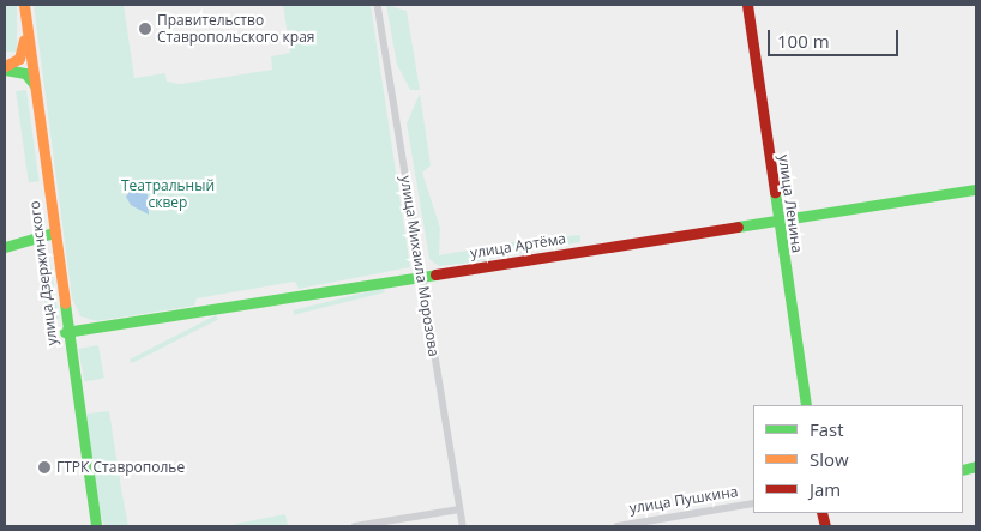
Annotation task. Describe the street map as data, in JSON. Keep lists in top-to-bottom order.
{
  "streets": {
    "main road": ["улица Ленина", "улица Артёма", "улица Дзержинского"],
    "street": ["улица Михаила Морозова", "улица Пушкина"]
  },
  "crossings": [
    ["улица Ленина", "улица Артёма"],
    ["улица Артёма", "улица Михаила Морозова"],
    ["улица Артёма", "улица Дзержинского"]
  ],
  "parks": ["Театральный сквер"],
  "places": ["Правительство Ставропольского края", "ГТРК Ставрополье"],
  "legend": ["Fast", "Slow", "Jam"],
  "scale_bar": "100 m"
}
